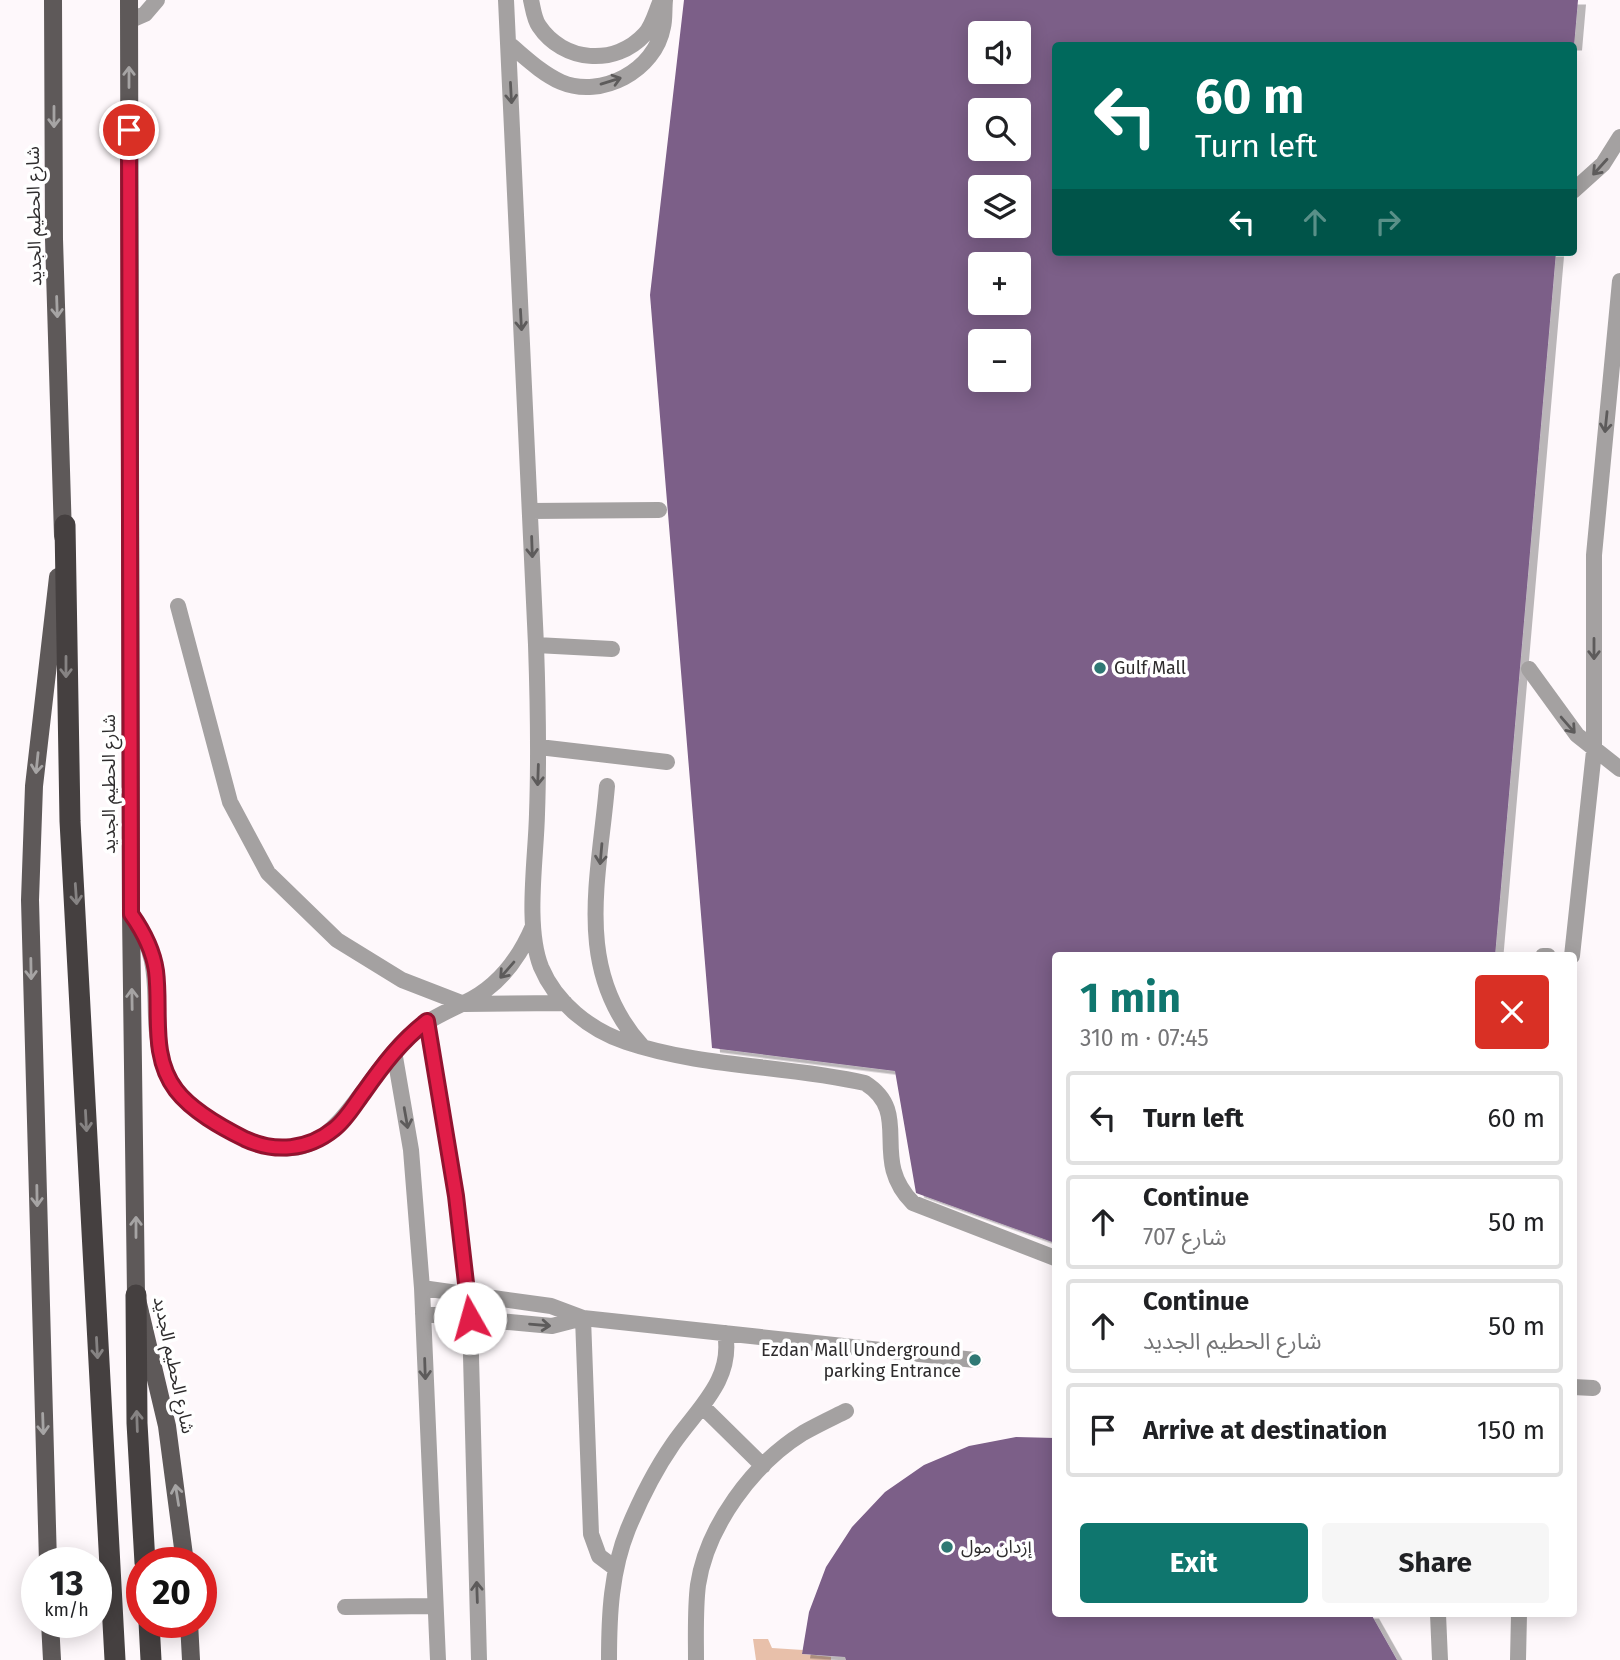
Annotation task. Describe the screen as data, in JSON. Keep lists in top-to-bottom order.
{
  "streets": {
    "main road": ["شارع الحطيم الجديد"]
  },
  "places": ["Gulf Mall", "Ezdan Mall Underground parking Entrance", "إزدان مول"],
  "page": {
    "map_buttons": ["+", "−"],
    "turn": ["60 m", "Turn left"],
    "heading": ["1 min", "310 m · 07:45"],
    "list": [
      {
        "name": "Turn left",
        "value": "60 m"
      },
      {
        "name": "Continue",
        "note": "شارع 707",
        "value": "50 m"
      },
      {
        "name": "Continue",
        "note": "شارع الحطيم الجديد",
        "value": "50 m"
      },
      {
        "name": "Arrive at destination",
        "value": "150 m"
      }
    ],
    "buttons": ["Exit", "Share"],
    "speed": "13 km/h",
    "limit": "20"
  }
}
